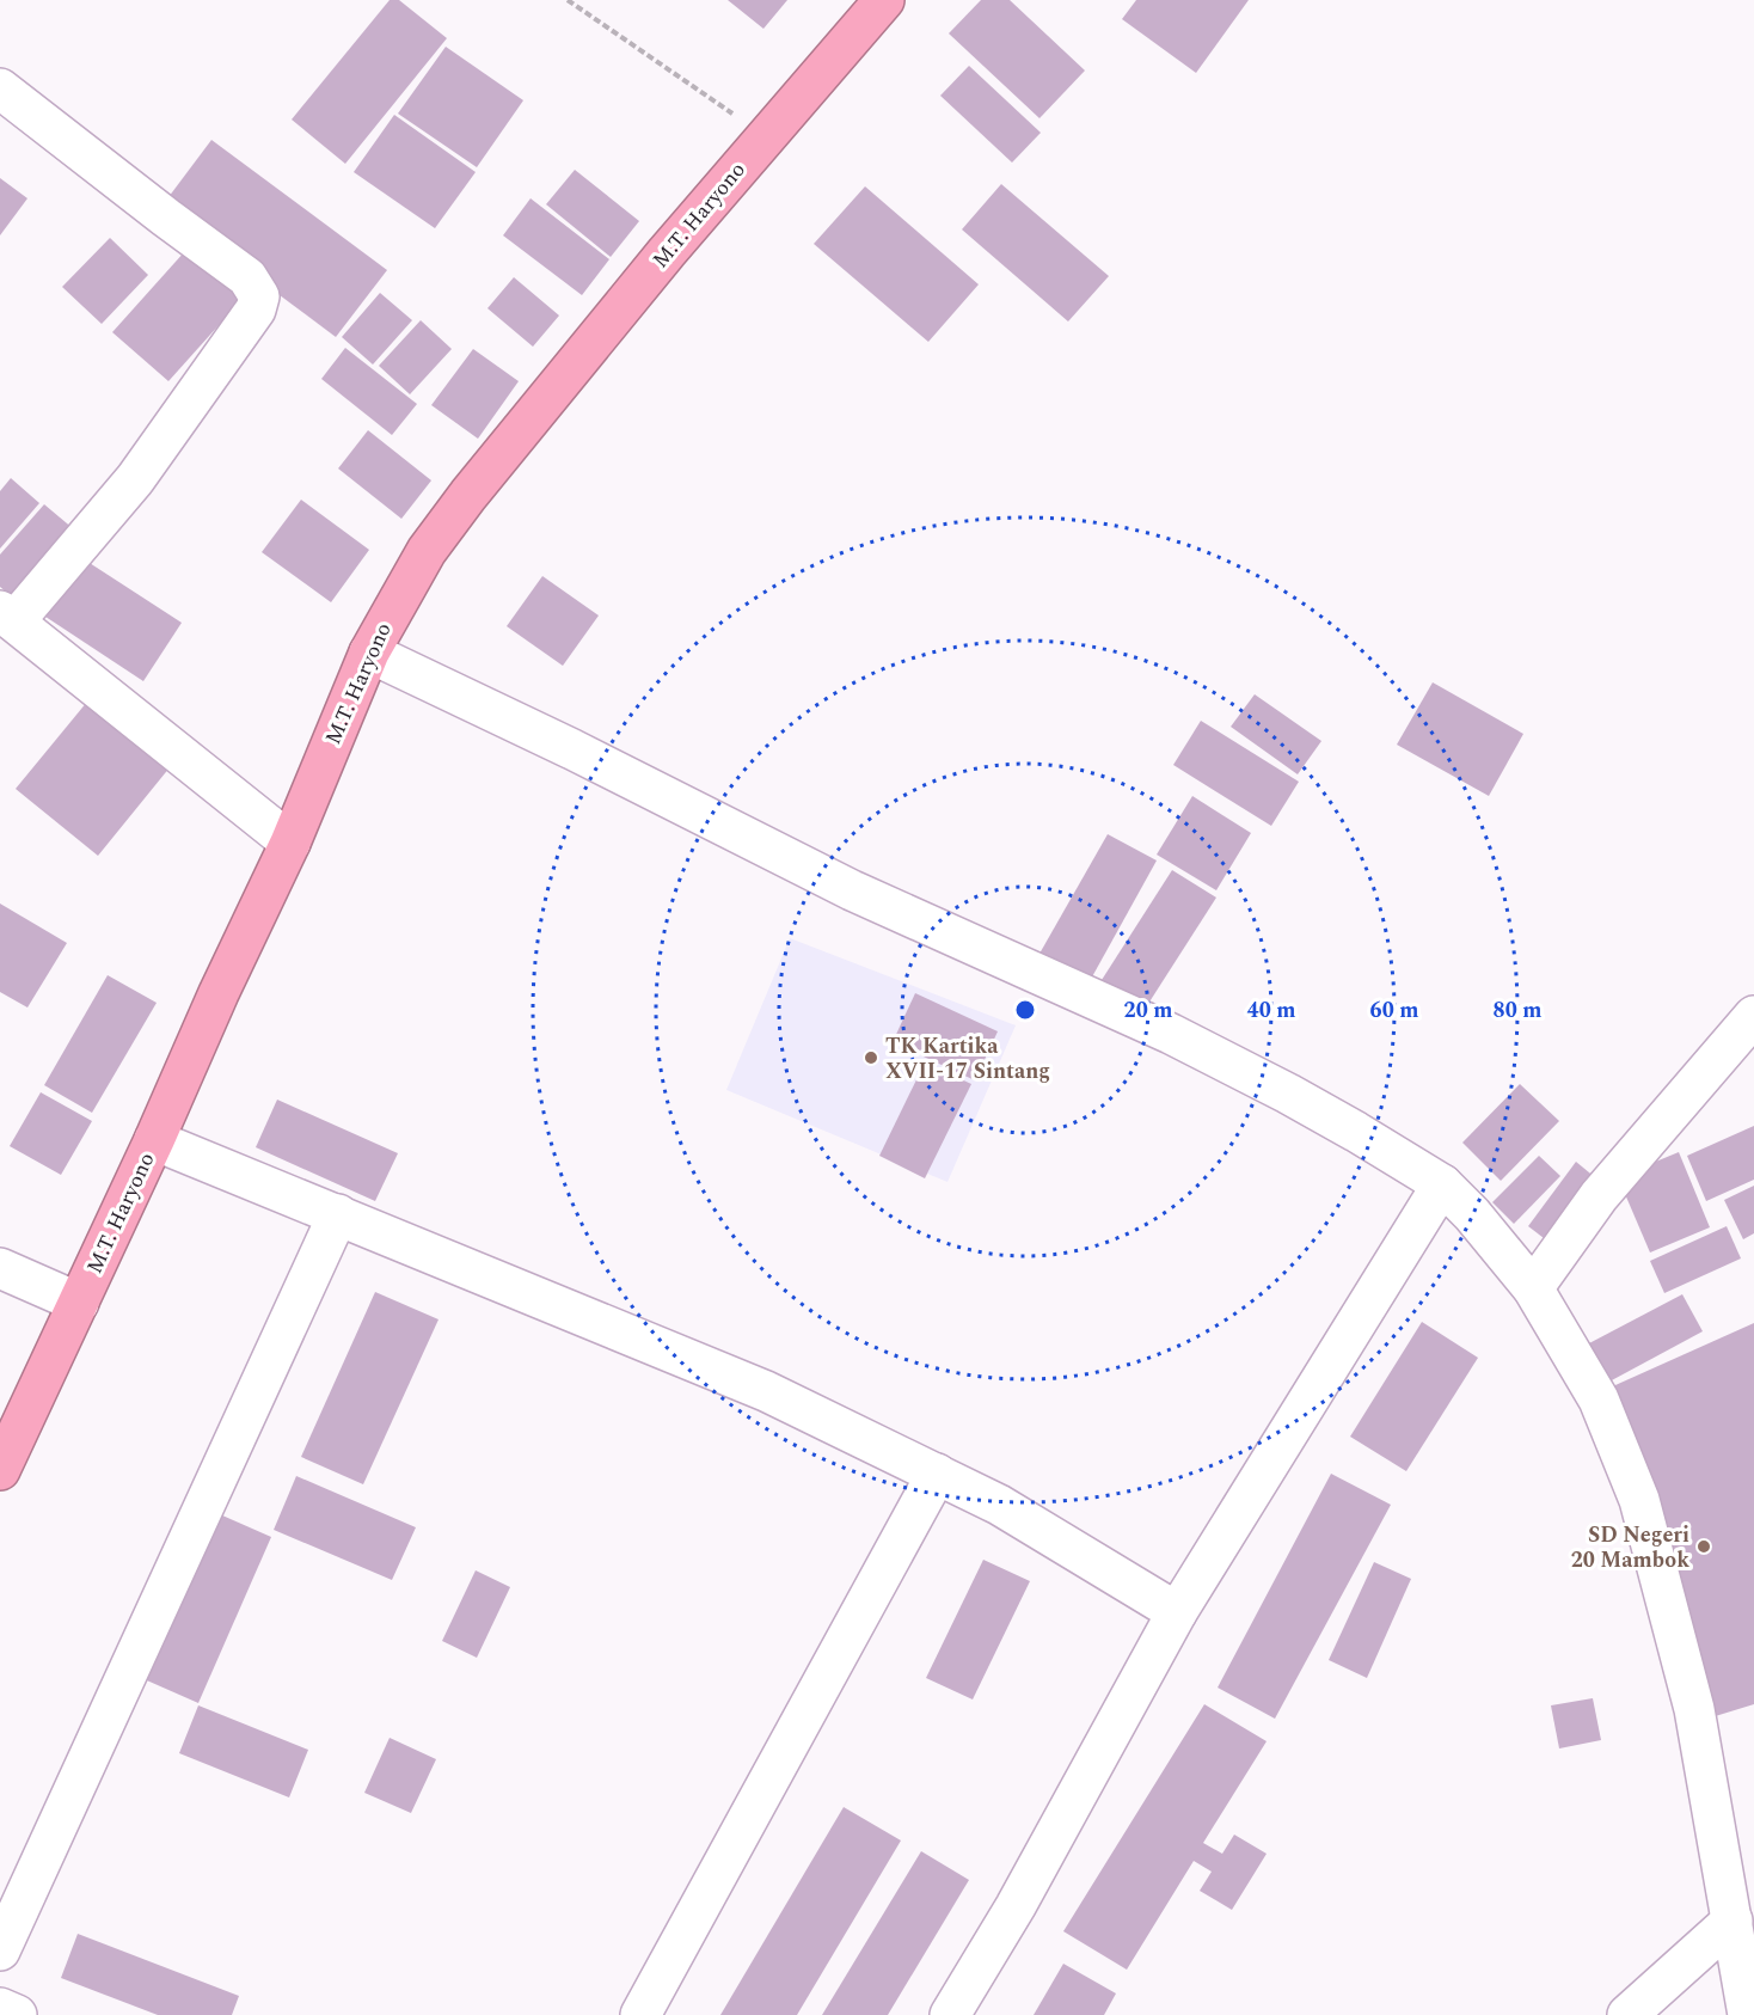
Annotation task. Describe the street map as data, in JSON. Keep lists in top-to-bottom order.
{
  "streets": {
    "highway": ["M.T. Haryono"]
  },
  "places": ["TK Kartika XVII-17 Sintang", "SD Negeri 20 Mambok"],
  "rings": [
    "20 m",
    "40 m",
    "60 m",
    "80 m"
  ]
}
